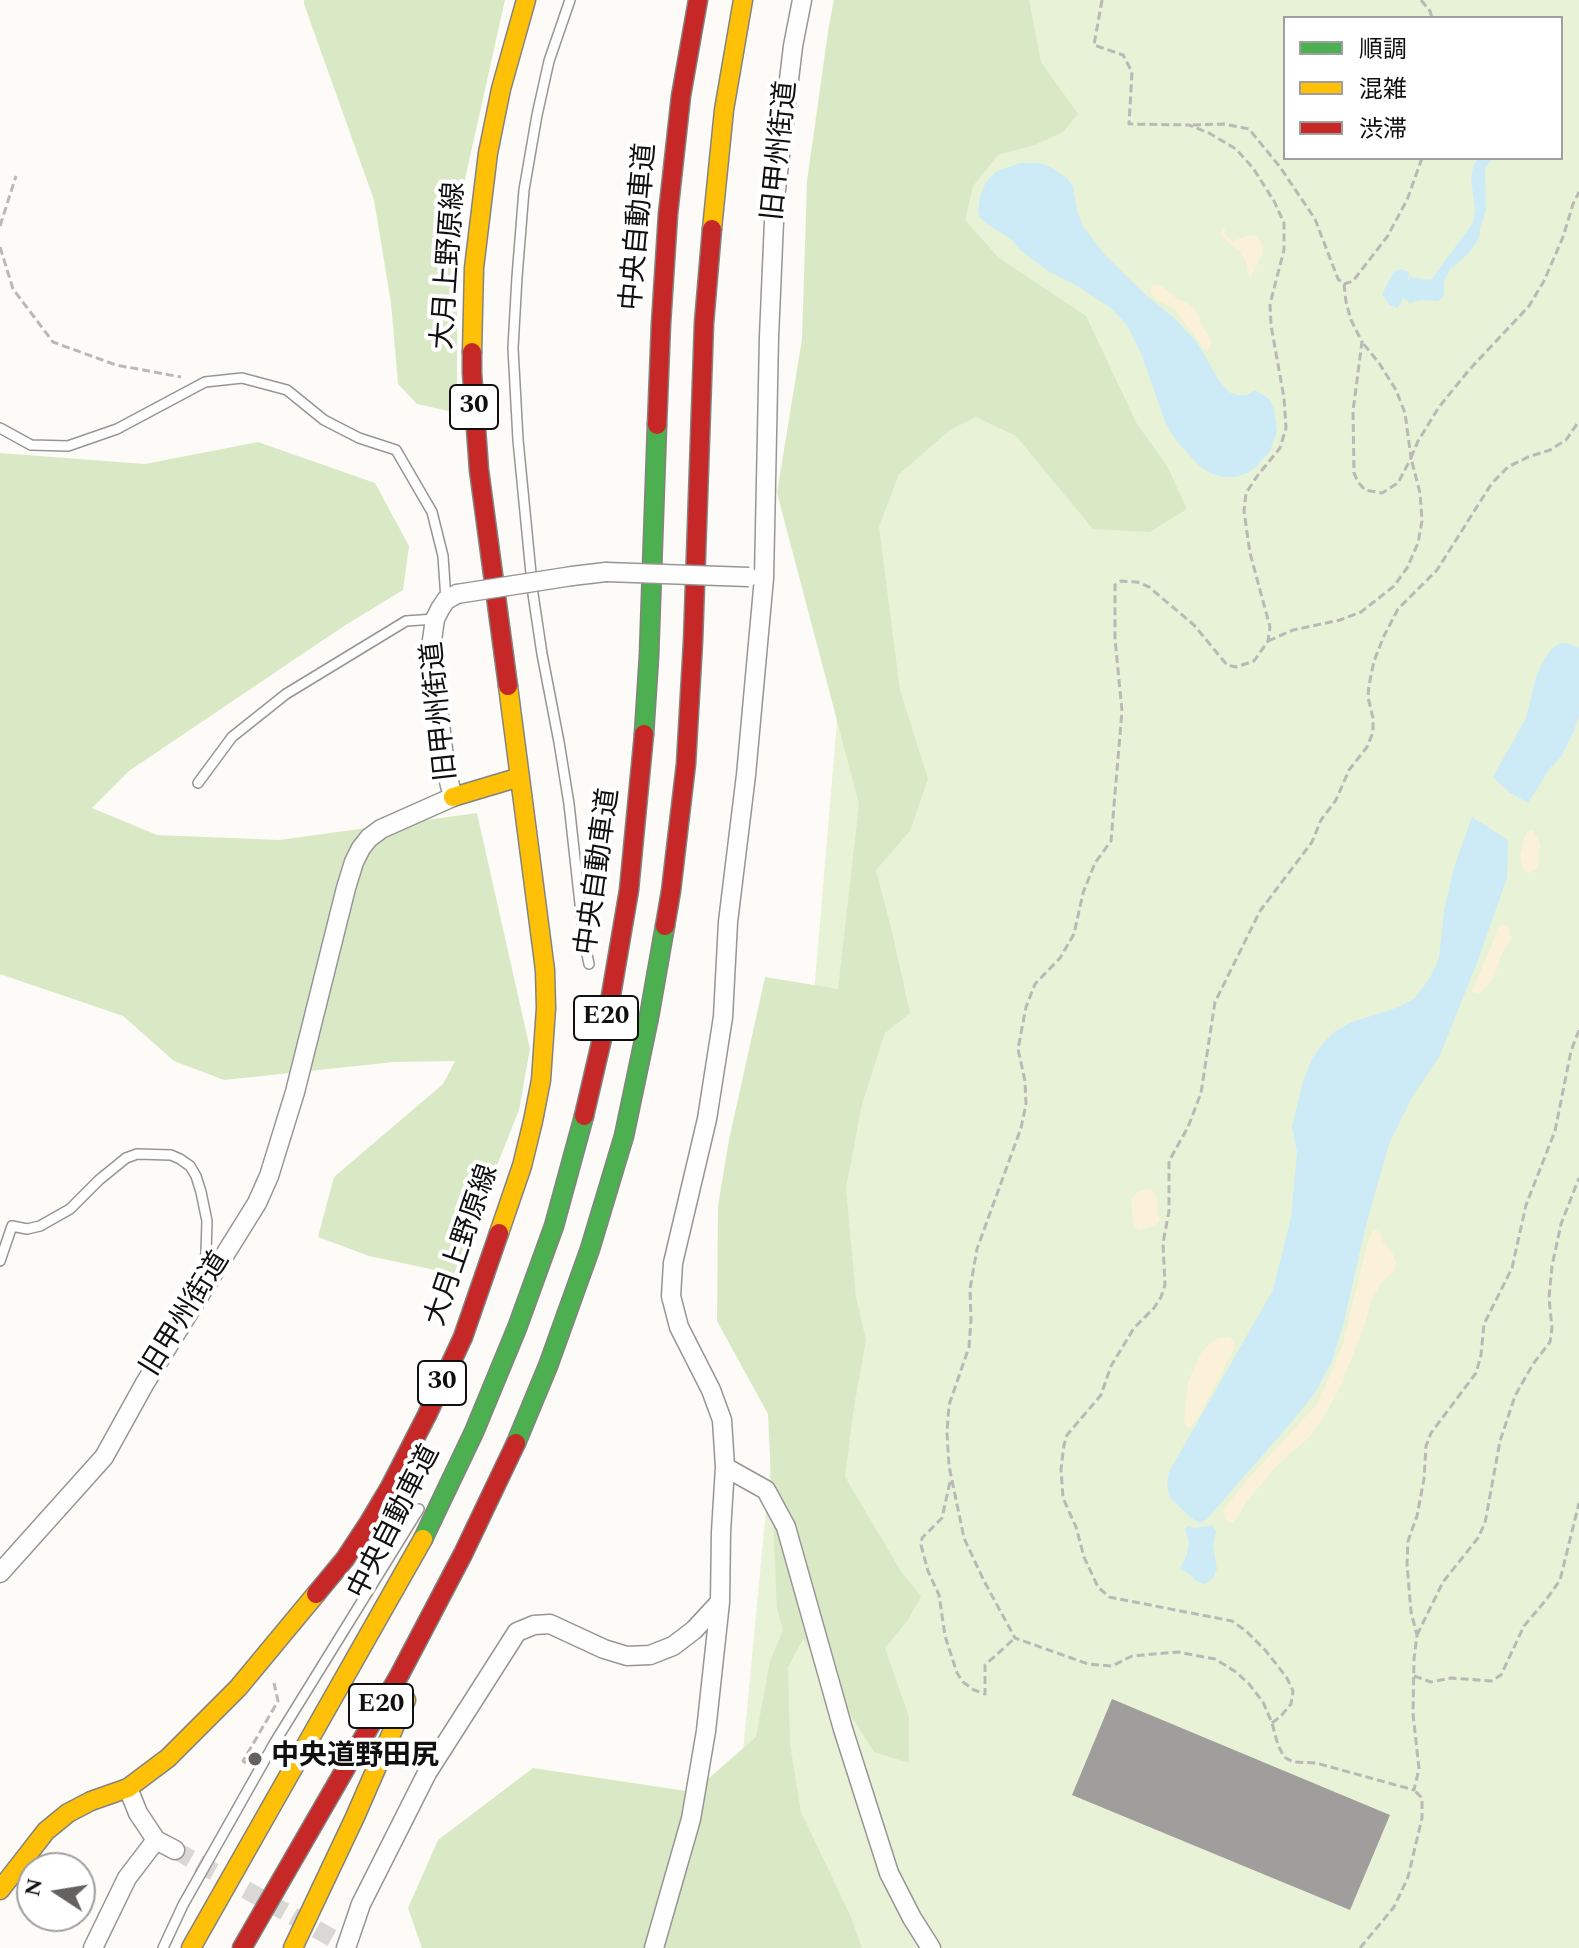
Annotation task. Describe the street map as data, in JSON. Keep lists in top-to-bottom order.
{
  "streets": {
    "main road": [
      "中央自動車道",
      "大月上野原線",
      "30",
      "E20"
    ],
    "street": ["旧甲州街道"]
  },
  "places": ["中央道野田尻"],
  "legend": ["順調", "混雑", "渋滞"],
  "north": "left"
}
